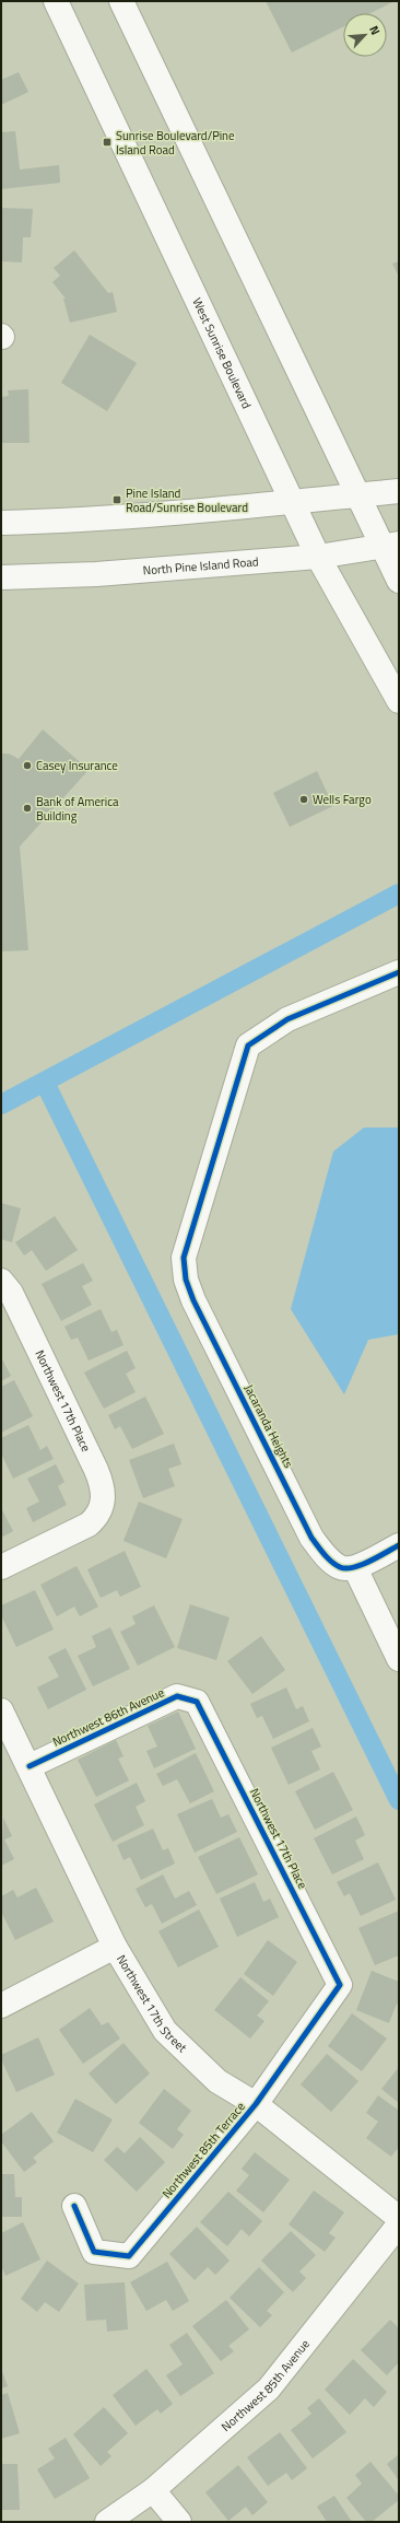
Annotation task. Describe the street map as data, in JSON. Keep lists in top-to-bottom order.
{
  "streets": {
    "main road": [
      "West Sunrise Boulevard",
      "North Pine Island Road",
      "Northwest 17th Place",
      "Jacaranda Heights",
      "Northwest 86th Avenue",
      "Northwest 17th Street",
      "Northwest 85th Terrace",
      "Northwest 85th Avenue"
    ]
  },
  "crossings": [
    ["West Sunrise Boulevard", "North Pine Island Road"],
    ["Northwest 17th Place", "Northwest 86th Avenue"],
    ["Northwest 17th Place", "Northwest 85th Terrace"],
    ["Northwest 86th Avenue", "Northwest 17th Street"],
    ["Northwest 17th Street", "Northwest 85th Terrace"]
  ],
  "places": {
    "transit": ["Sunrise Boulevard/Pine Island Road", "Pine Island Road/Sunrise Boulevard"],
    "other": ["Casey Insurance", "Wells Fargo", "Bank of America Building"]
  },
  "north": "top right"
}
